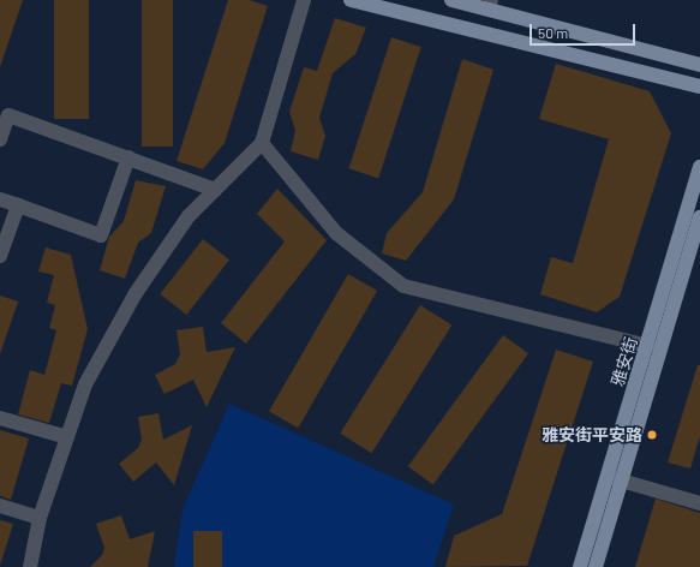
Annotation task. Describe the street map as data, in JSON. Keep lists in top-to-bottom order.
{
  "streets": {
    "main road": ["雅安街"]
  },
  "places": ["雅安街平安路"],
  "scale_bar": "50 m"
}
